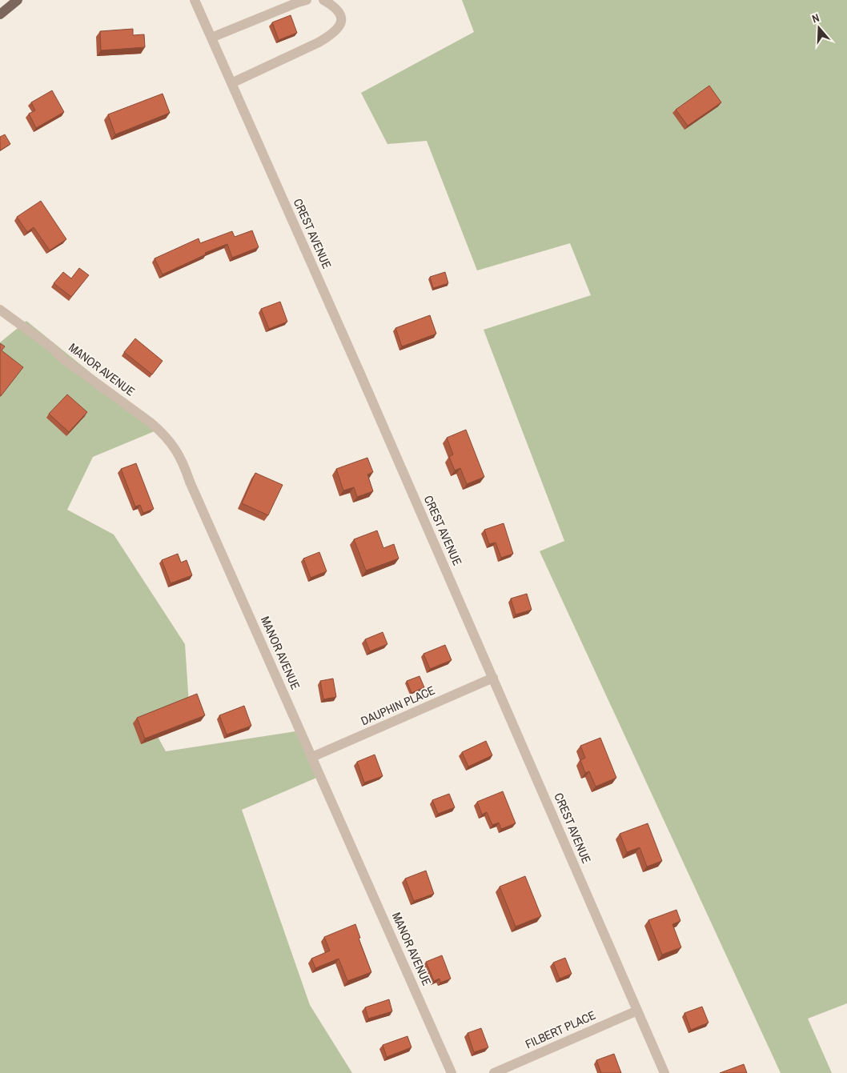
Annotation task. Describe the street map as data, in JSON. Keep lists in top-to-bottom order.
{
  "streets": {
    "street": [
      "CREST AVENUE",
      "MANOR AVENUE",
      "DAUPHIN PLACE",
      "FILBERT PLACE"
    ]
  },
  "crossings": [
    ["CREST AVENUE", "DAUPHIN PLACE"],
    ["CREST AVENUE", "FILBERT PLACE"],
    ["MANOR AVENUE", "DAUPHIN PLACE"]
  ],
  "north": "top"
}
